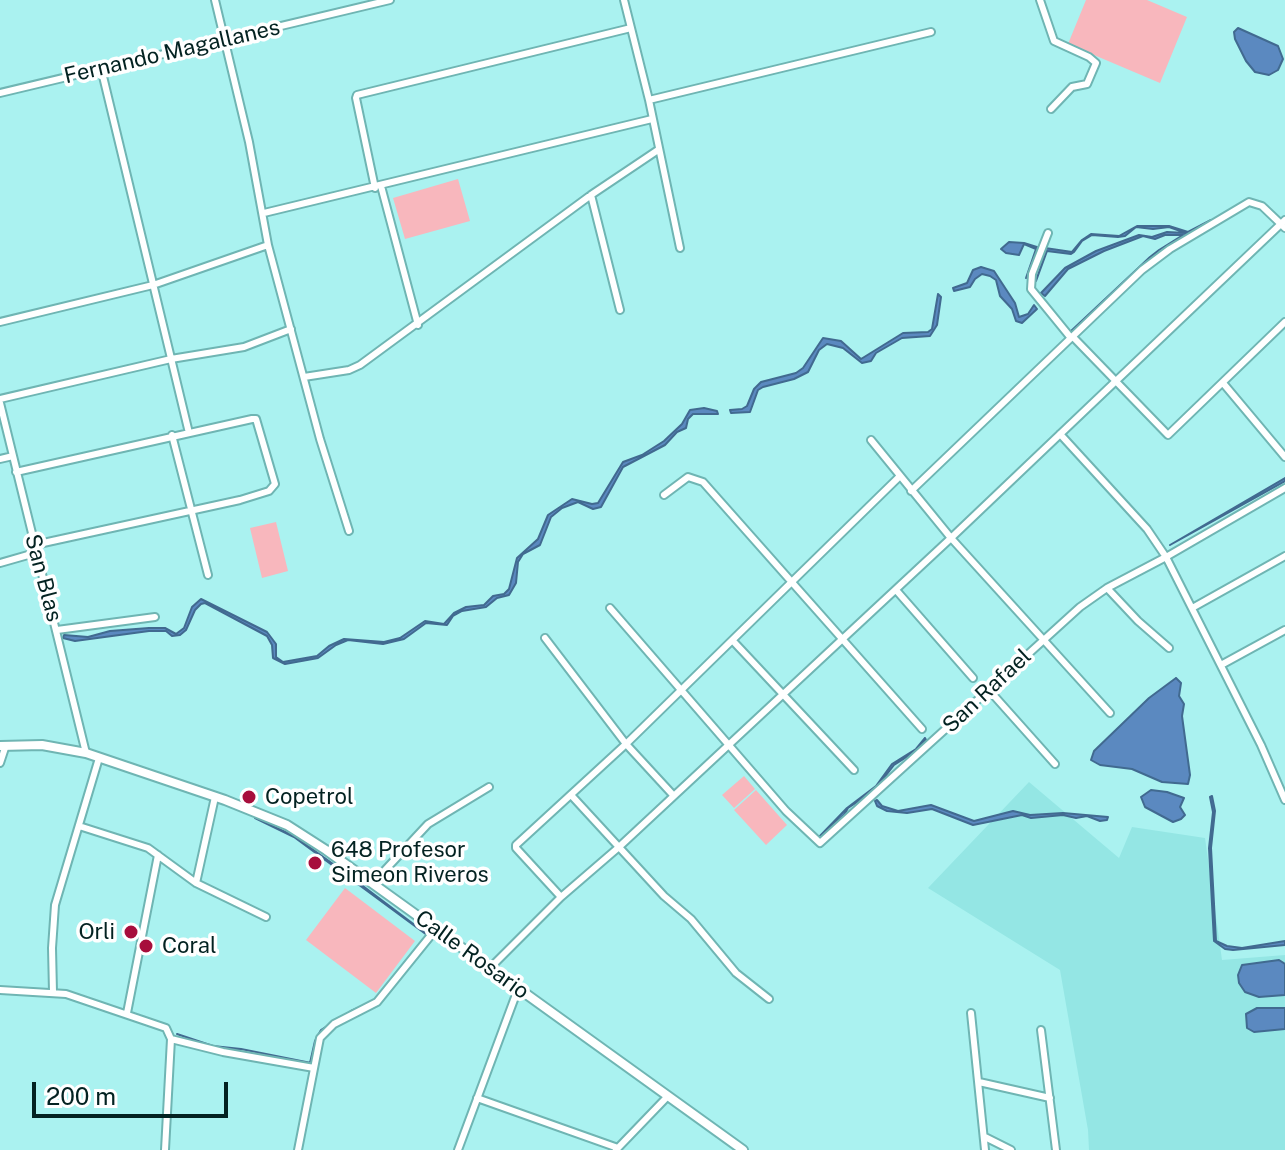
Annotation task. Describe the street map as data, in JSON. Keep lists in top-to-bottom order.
{
  "streets": {
    "main road": ["Calle Rosario"],
    "street": ["Fernando Magallanes", "San Blas", "San Rafael"]
  },
  "crossings": [
    ["San Blas", "Calle Rosario"]
  ],
  "places": [
    "Copetrol",
    "648 Profesor Simeon Riveros",
    "Orli",
    "Coral"
  ],
  "scale_bar": "200 m"
}
